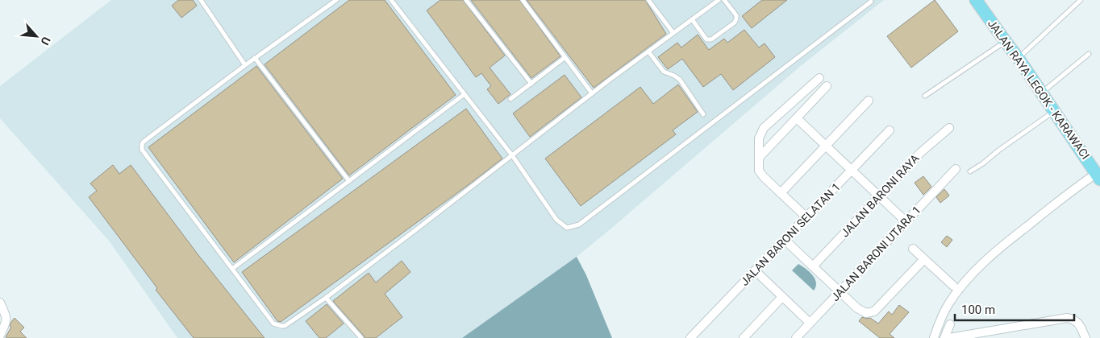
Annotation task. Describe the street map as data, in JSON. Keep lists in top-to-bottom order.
{
  "streets": {
    "main road": ["JALAN RAYA LEGOK - KARAWACI"],
    "street": ["JALAN BARONI RAYA", "JALAN BARONI SELATAN 1", "JALAN BARONI UTARA 1"]
  },
  "scale_bar": "100 m",
  "north": "bottom right"
}
